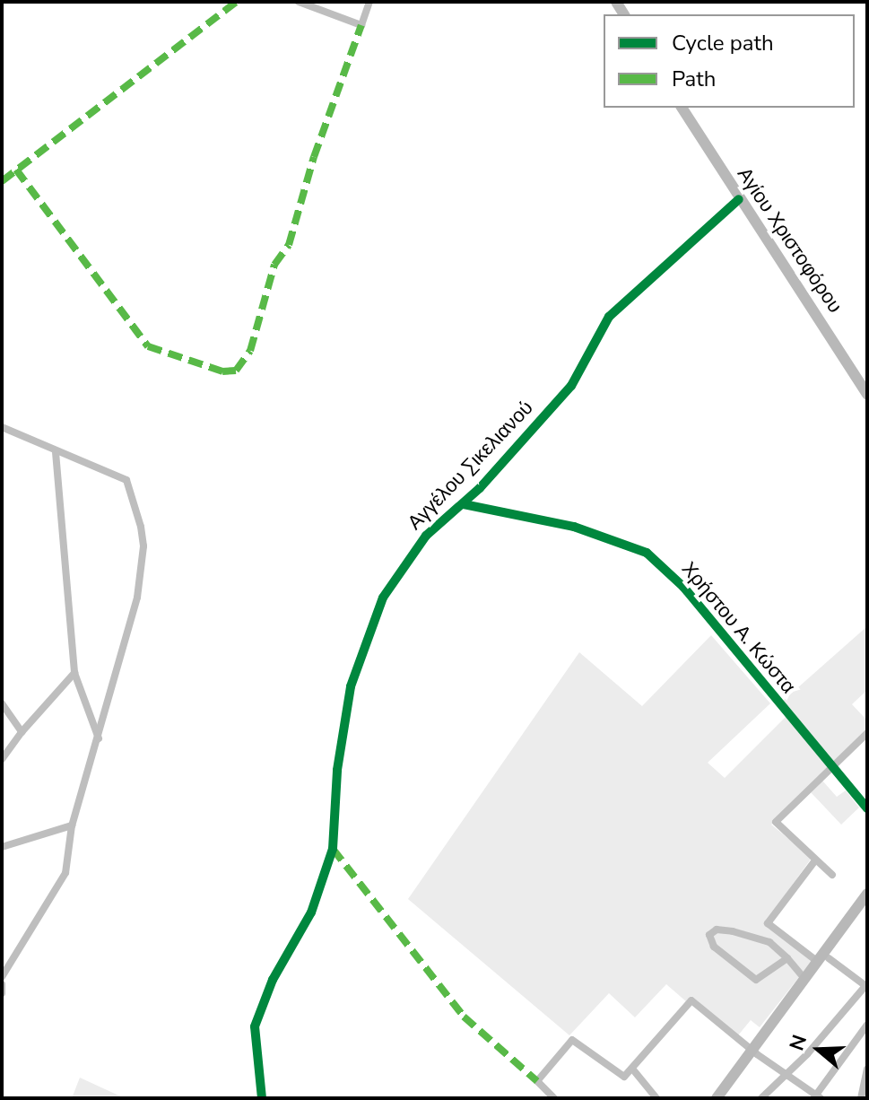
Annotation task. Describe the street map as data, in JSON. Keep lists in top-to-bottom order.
{
  "streets": {
    "main road": ["Αγίου Χριστοφόρου"],
    "street": ["Αγγέλου Σικελιανού", "Χρήστου Α. Κώστα"]
  },
  "crossings": [
    ["Αγίου Χριστοφόρου", "Αγγέλου Σικελιανού"],
    ["Αγγέλου Σικελιανού", "Χρήστου Α. Κώστα"]
  ],
  "legend": ["Cycle path", "Path"],
  "north": "left"
}
